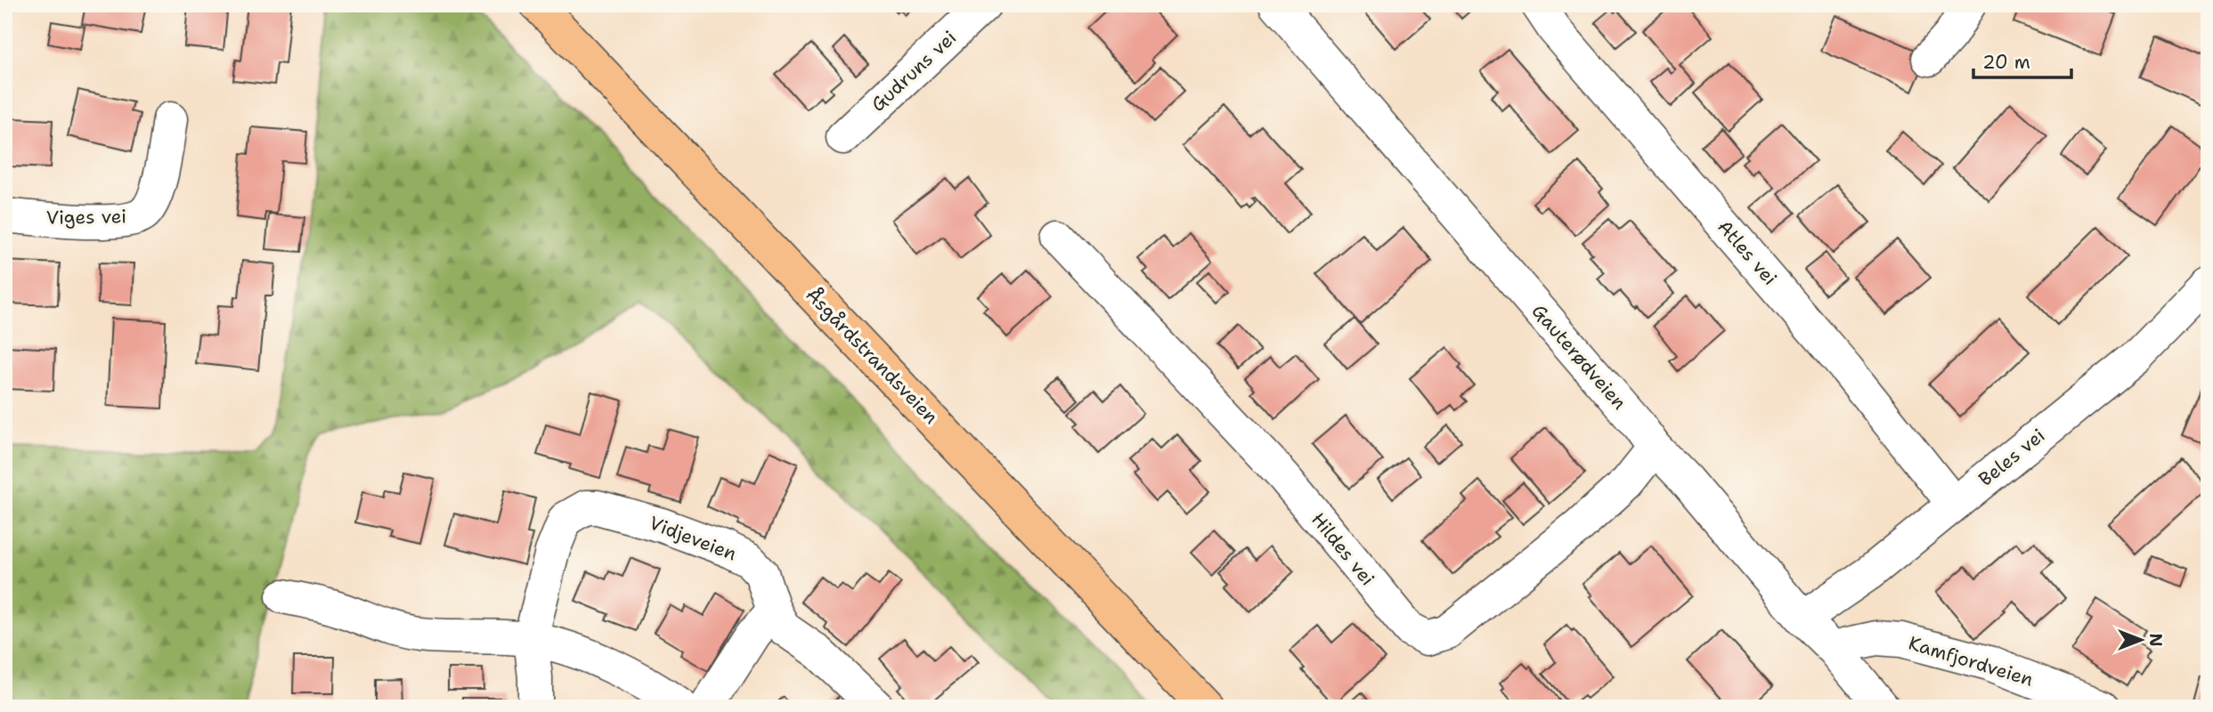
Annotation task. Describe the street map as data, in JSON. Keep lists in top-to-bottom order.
{
  "streets": {
    "main road": ["Åsgårdstrandsveien"],
    "street": [
      "Gudruns vei",
      "Viges vei",
      "Atles vei",
      "Gauterødveien",
      "Beles vei",
      "Vidjeveien",
      "Hildes vei",
      "Kamfjordveien"
    ]
  },
  "crossings": [
    ["Atles vei", "Beles vei"],
    ["Gauterødveien", "Beles vei"],
    ["Gauterødveien", "Hildes vei"],
    ["Gauterødveien", "Kamfjordveien"]
  ],
  "scale_bar": "20 m",
  "north": "right"
}
